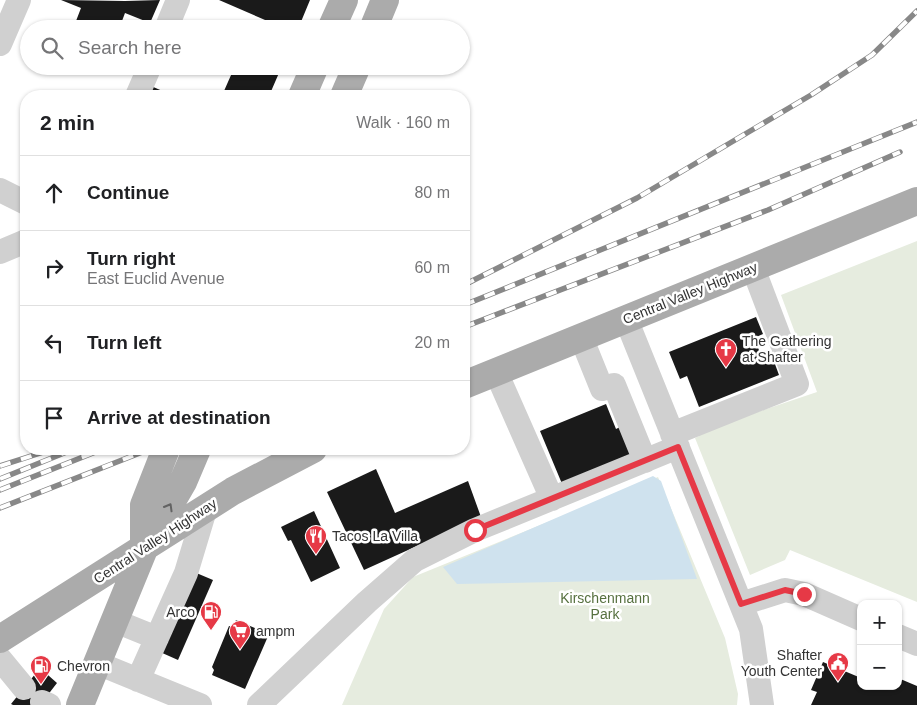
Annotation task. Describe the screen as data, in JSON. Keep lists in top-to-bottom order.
{
  "streets": {
    "main road": ["Central Valley Highway"]
  },
  "parks": ["Kirschenmann Park"],
  "places": {
    "church": ["The Gathering at Shafter"],
    "restaurant": ["Tacos La Villa"],
    "fuel station": ["Arco", "Chevron"],
    "supermarket": ["ampm"],
    "public building": ["Shafter Youth Center"]
  },
  "page": {
    "search": "Search here",
    "heading": ["2 min", "Walk · 160 m"],
    "list": [
      ["Continue", "80 m"],
      ["Turn right", "East Euclid Avenue", "60 m"],
      ["Turn left", "20 m"],
      "Arrive at destination"
    ],
    "map_buttons": ["+", "−"]
  }
}
